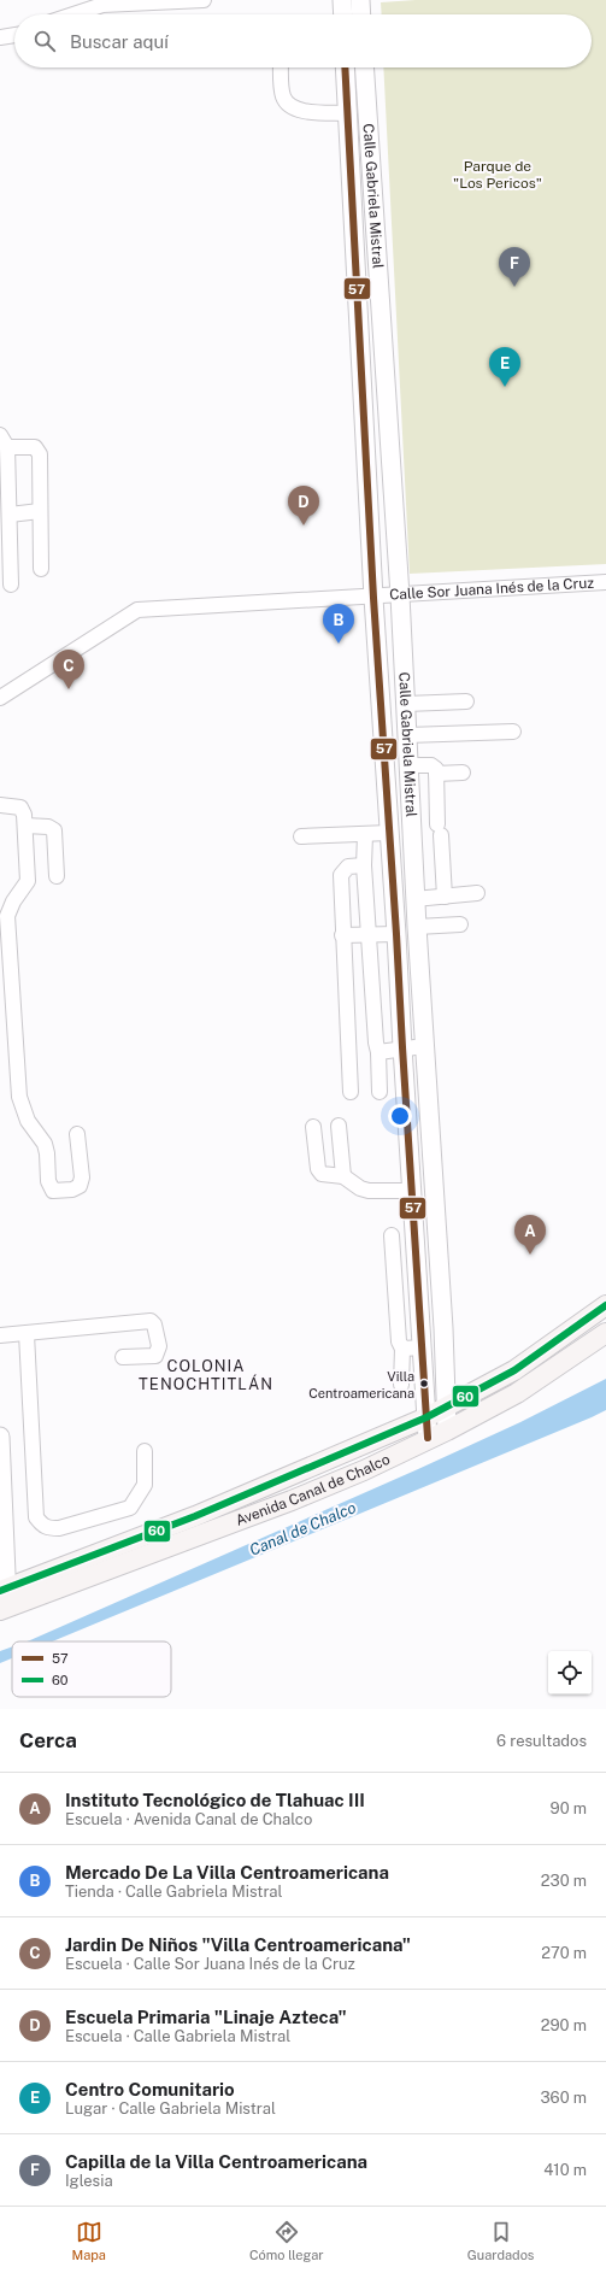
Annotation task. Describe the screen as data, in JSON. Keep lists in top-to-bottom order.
{
  "streets": {
    "main road": ["Avenida Canal de Chalco"],
    "street": ["Calle Gabriela Mistral", "Calle Sor Juana Inés de la Cruz"]
  },
  "crossings": [
    ["Calle Gabriela Mistral", "Calle Sor Juana Inés de la Cruz"],
    ["Calle Gabriela Mistral", "Avenida Canal de Chalco"]
  ],
  "districts": ["COLONIA TENOCHTITLÁN"],
  "water": ["Canal de Chalco"],
  "parks": ["Parque de \"Los Pericos\""],
  "places": ["Villa Centroamericana"],
  "lines": ["transit line 57", "transit line 60"],
  "legend": ["57", "60"],
  "page": {
    "search": "Buscar aquí",
    "pins": [
      "F",
      "E",
      "D",
      "B",
      "C",
      "A"
    ],
    "heading": ["Cerca", "6 resultados"],
    "list": [
      {
        "mark": "A",
        "name": "Instituto Tecnológico de Tlahuac III",
        "note": "Escuela · Avenida Canal de Chalco",
        "value": "90 m"
      },
      {
        "mark": "B",
        "name": "Mercado De La Villa Centroamericana",
        "note": "Tienda · Calle Gabriela Mistral",
        "value": "230 m"
      },
      {
        "mark": "C",
        "name": "Jardin De Niños \"Villa Centroamericana\"",
        "note": "Escuela · Calle Sor Juana Inés de la Cruz",
        "value": "270 m"
      },
      {
        "mark": "D",
        "name": "Escuela Primaria \"Linaje Azteca\"",
        "note": "Escuela · Calle Gabriela Mistral",
        "value": "290 m"
      },
      {
        "mark": "E",
        "name": "Centro Comunitario",
        "note": "Lugar · Calle Gabriela Mistral",
        "value": "360 m"
      },
      {
        "mark": "F",
        "name": "Capilla de la Villa Centroamericana",
        "note": "Iglesia",
        "value": "410 m"
      }
    ],
    "nav": ["Mapa", "Cómo llegar", "Guardados"]
  }
}
